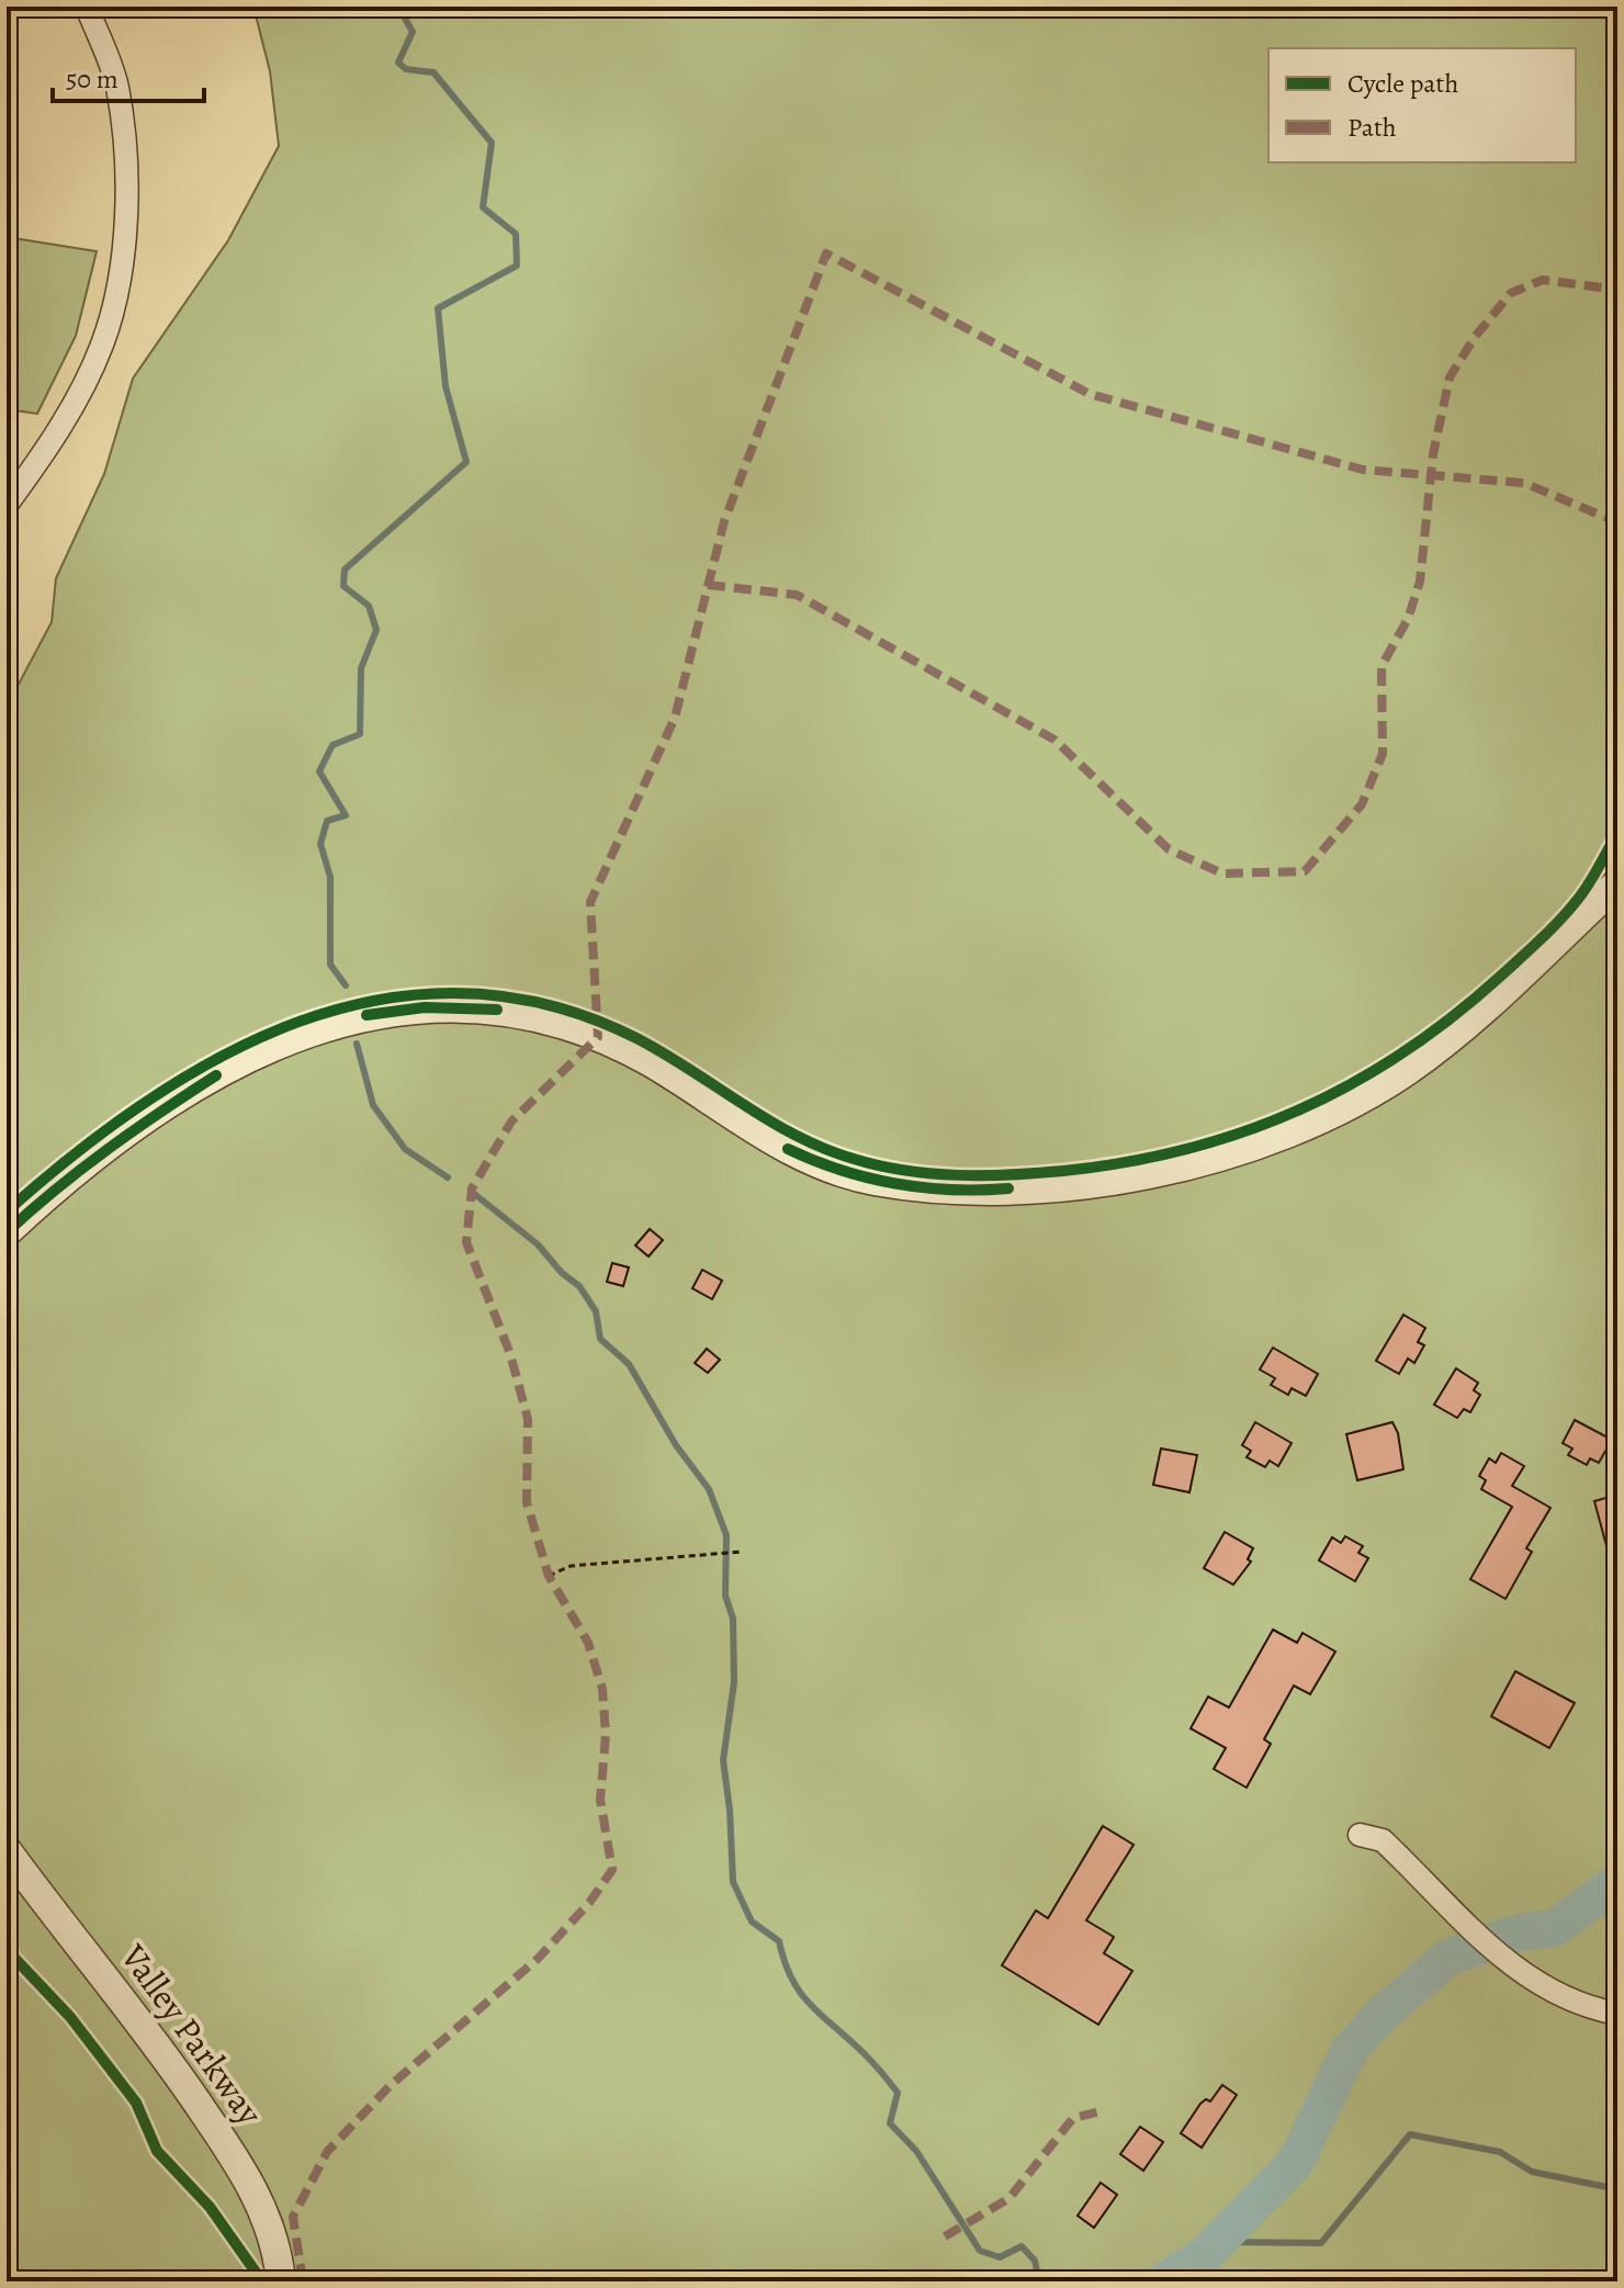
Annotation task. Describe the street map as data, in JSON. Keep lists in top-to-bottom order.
{
  "streets": {
    "street": ["Valley Parkway"]
  },
  "legend": ["Cycle path", "Path"],
  "scale_bar": "50 m"
}
